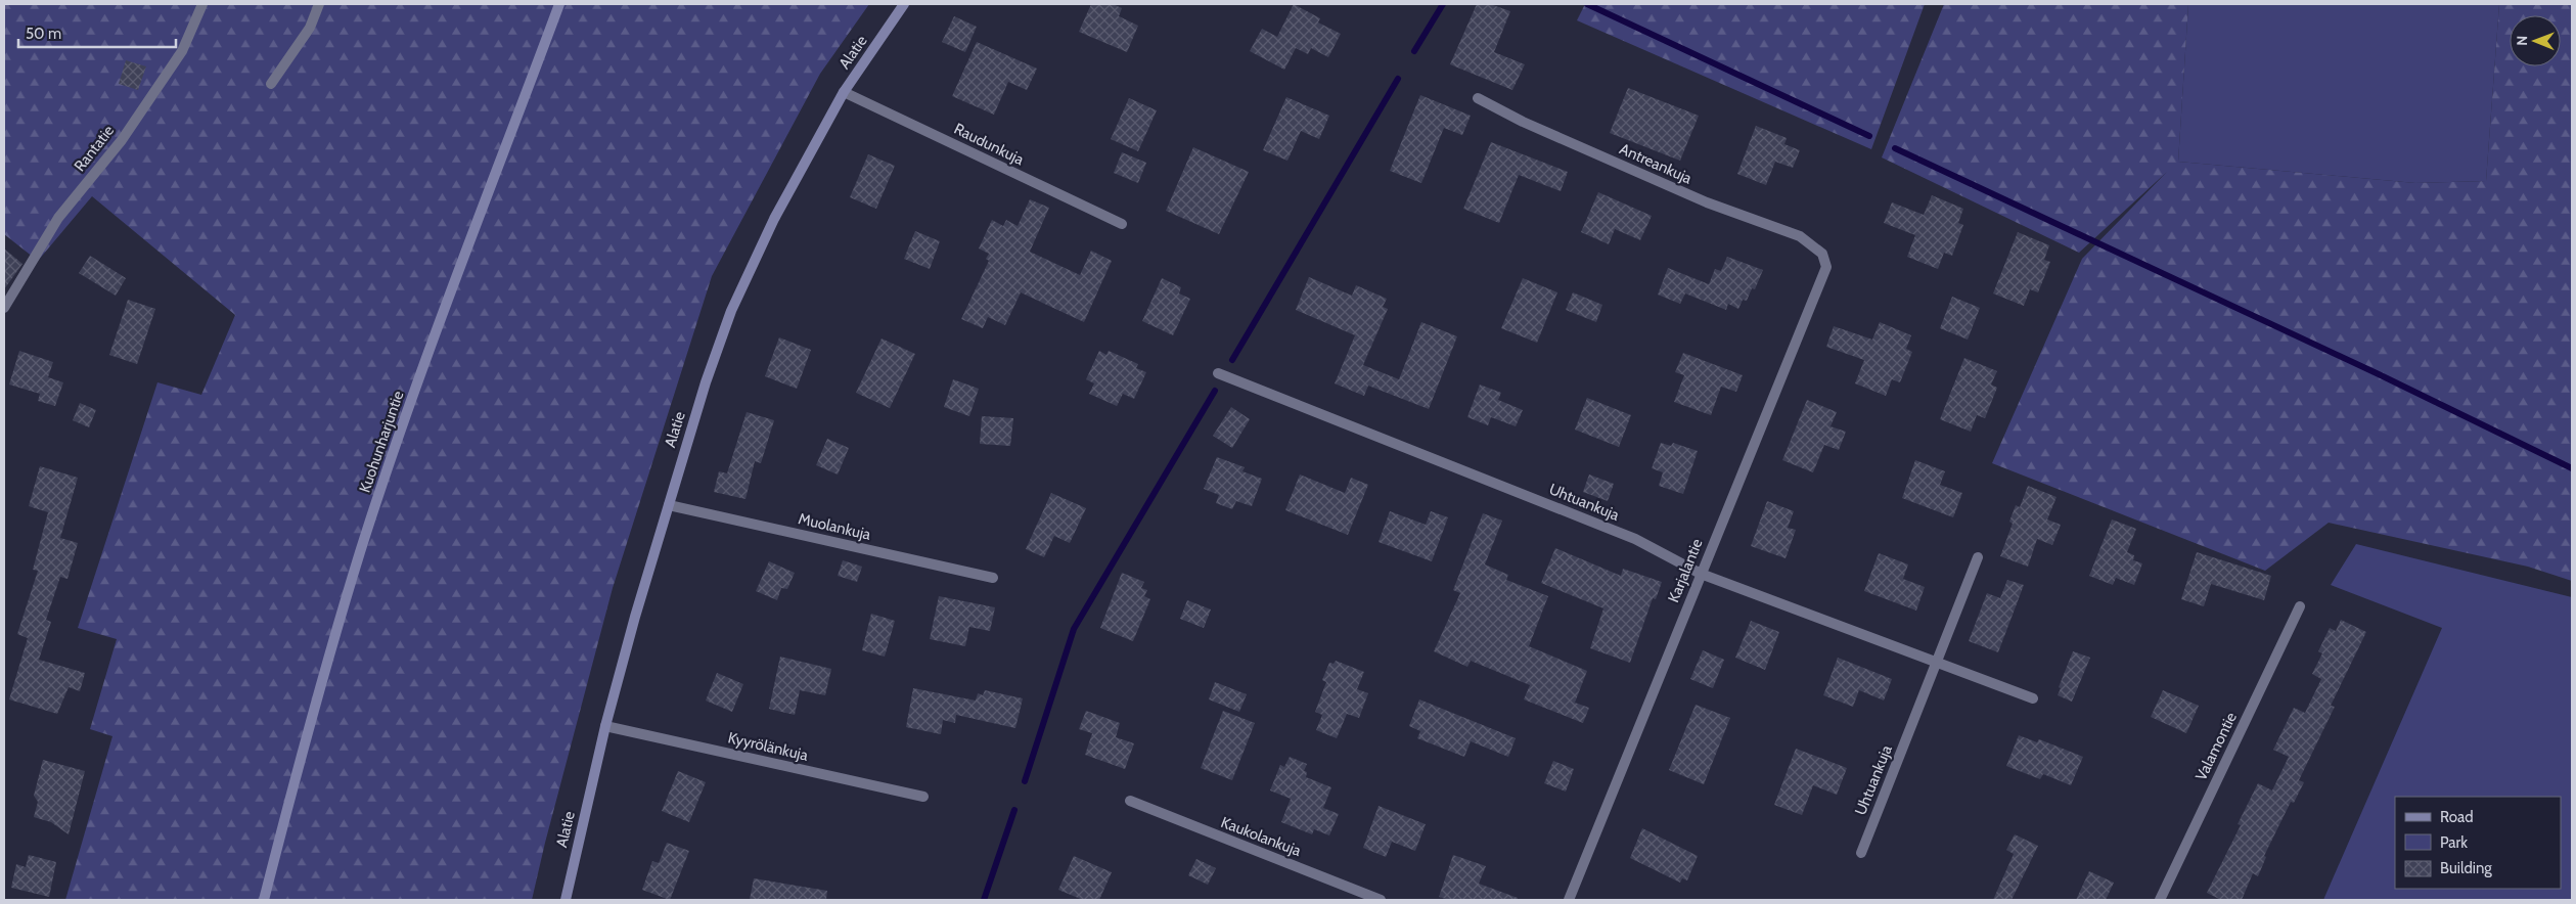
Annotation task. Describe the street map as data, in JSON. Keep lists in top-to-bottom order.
{
  "streets": {
    "street": [
      "Alatie",
      "Raudunkuja",
      "Rantatie",
      "Antreankuja",
      "Kuohunharjuntie",
      "Uhtuankuja",
      "Muolankuja",
      "Karjalantie",
      "Kyyrölänkuja",
      "Valamontie",
      "Kaukolankuja"
    ]
  },
  "crossings": [
    ["Alatie", "Raudunkuja"],
    ["Alatie", "Muolankuja"],
    ["Alatie", "Kyyrölänkuja"],
    ["Antreankuja", "Karjalantie"],
    ["Uhtuankuja", "Karjalantie"]
  ],
  "legend": ["Road", "Park", "Building"],
  "scale_bar": "50 m",
  "north": "left"
}
